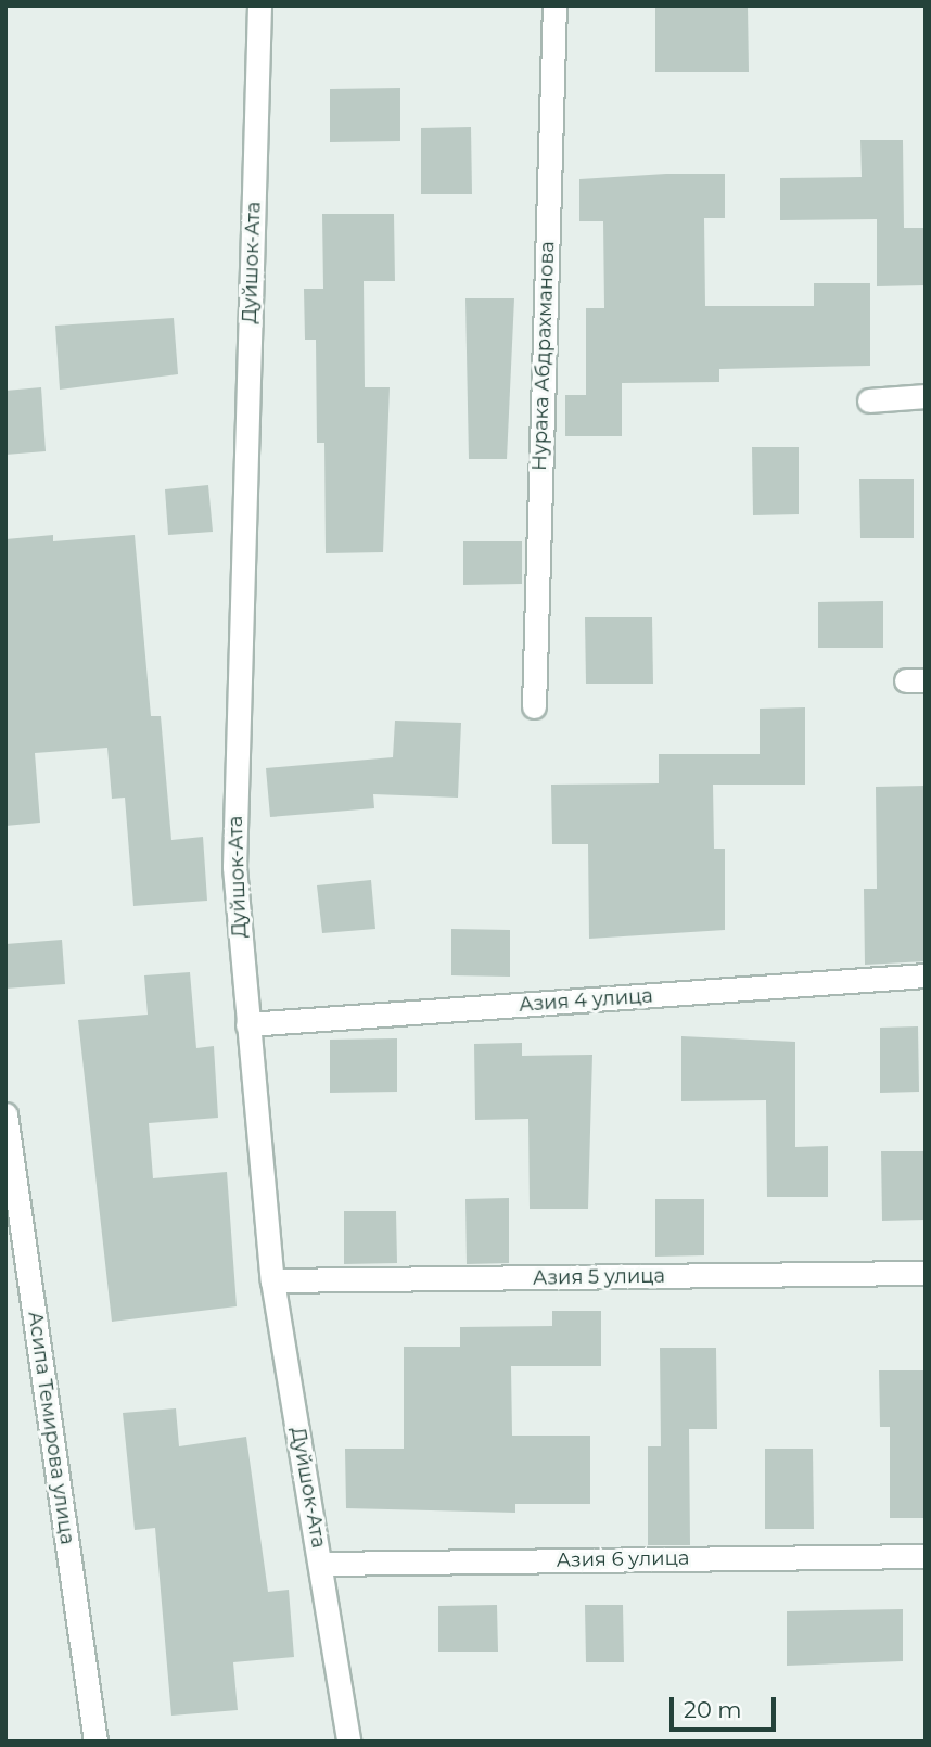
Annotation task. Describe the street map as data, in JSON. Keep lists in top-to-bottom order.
{
  "streets": {
    "street": [
      "Дуйшок-Ата",
      "Нурака Абдрахманова",
      "Азия 4 улица",
      "Азия 5 улица",
      "Асипа Темирова улица",
      "Азия 6 улица"
    ]
  },
  "crossings": [
    ["Дуйшок-Ата", "Азия 4 улица"],
    ["Дуйшок-Ата", "Азия 5 улица"],
    ["Дуйшок-Ата", "Азия 6 улица"]
  ],
  "scale_bar": "20 m"
}
